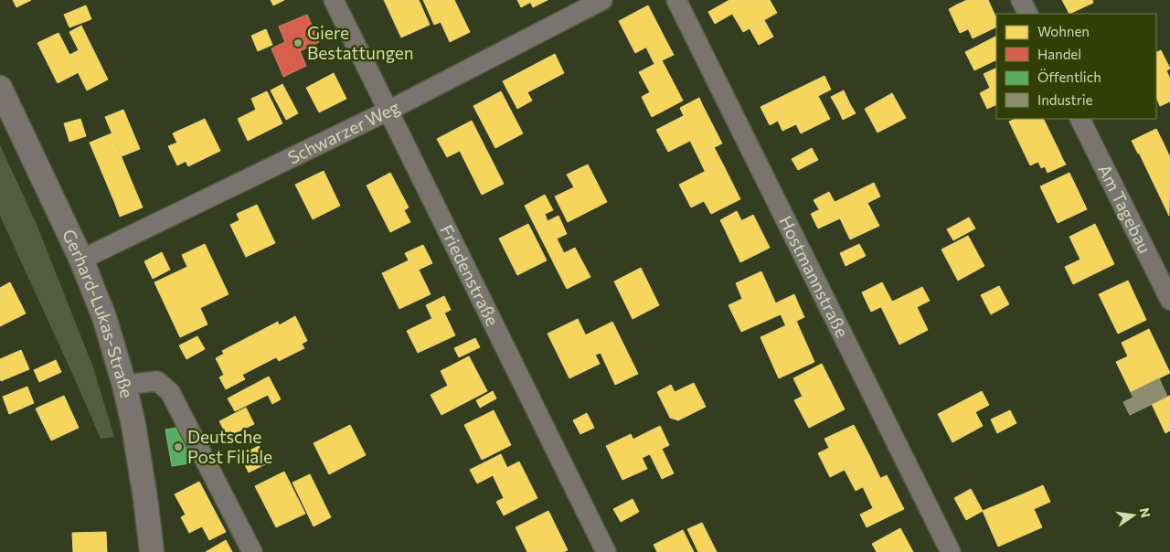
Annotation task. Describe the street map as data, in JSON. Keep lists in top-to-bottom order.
{
  "streets": {
    "street": [
      "Schwarzer Weg",
      "Am Tagebau",
      "Friedenstraße",
      "Hostmannstraße",
      "Gerhard-Lukas-Straße"
    ]
  },
  "crossings": [
    ["Schwarzer Weg", "Friedenstraße"],
    ["Schwarzer Weg", "Gerhard-Lukas-Straße"]
  ],
  "places": ["Giere Bestattungen", "Deutsche Post Filiale"],
  "legend": [
    "Wohnen",
    "Handel",
    "Öffentlich",
    "Industrie"
  ],
  "north": "right"
}
